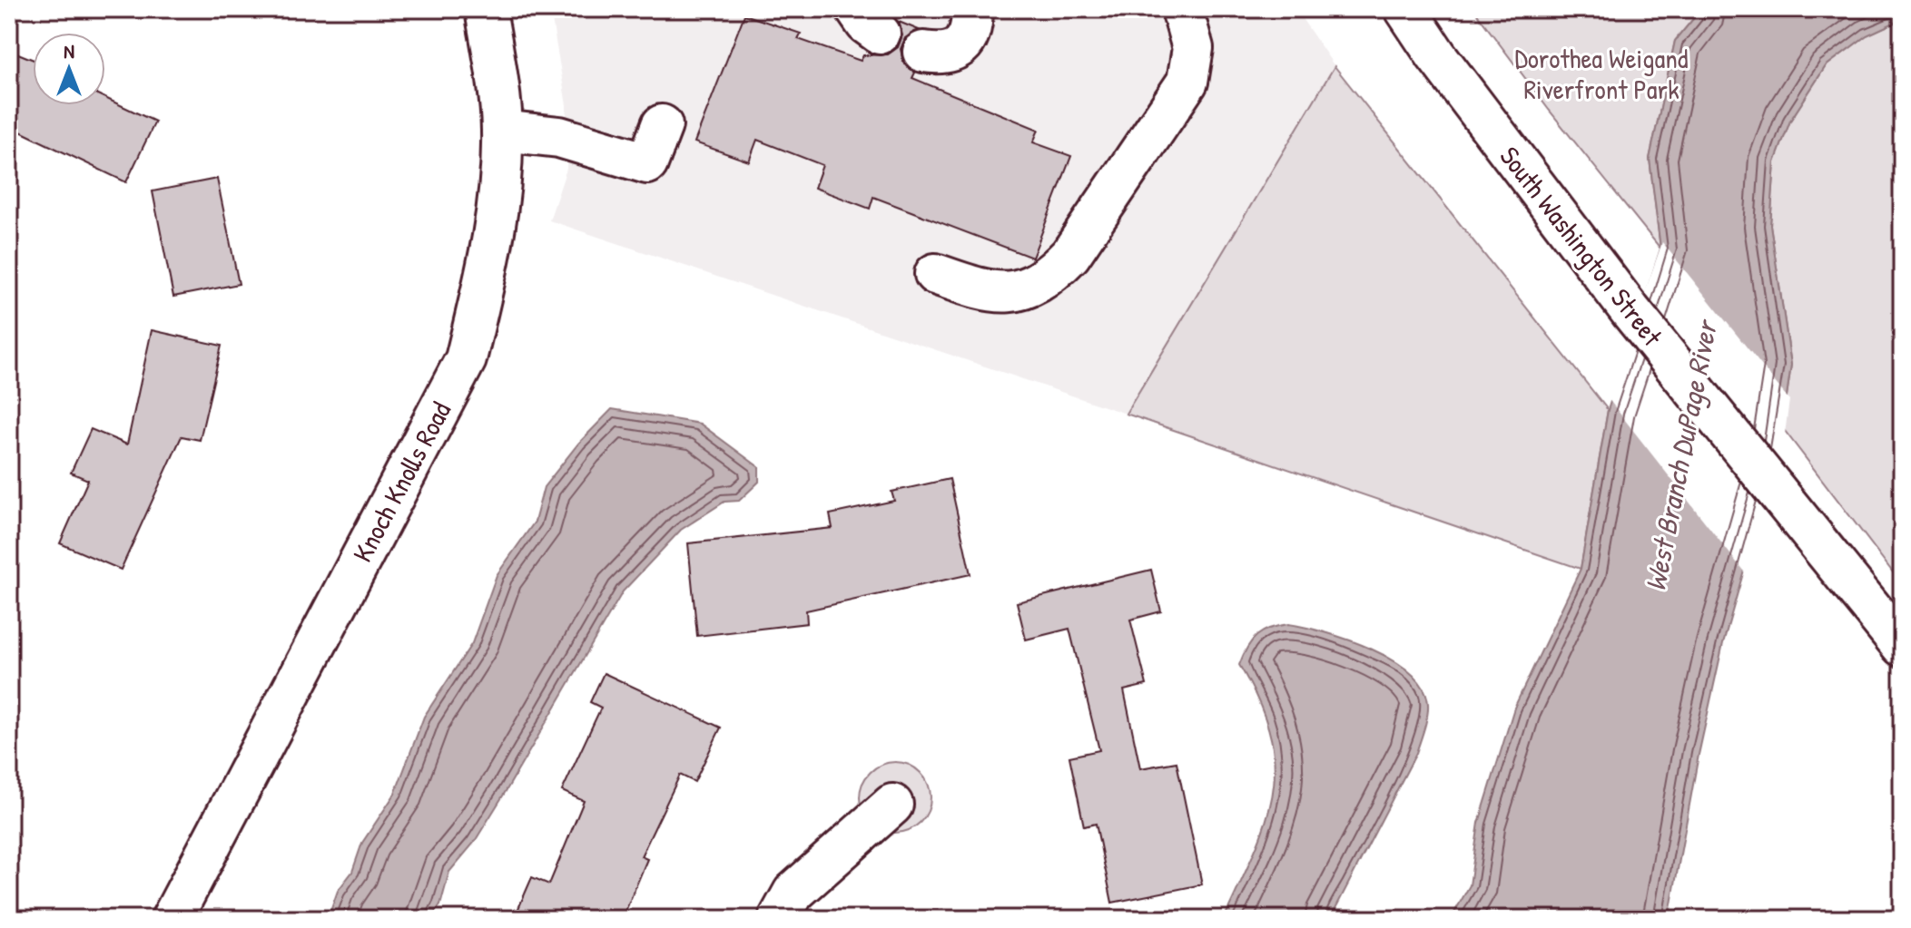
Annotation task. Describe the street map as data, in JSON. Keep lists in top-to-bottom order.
{
  "streets": {
    "street": ["South Washington Street", "Knoch Knolls Road"]
  },
  "water": ["West Branch DuPage River"],
  "parks": ["Dorothea Weigand Riverfront Park"],
  "north": "top"
}
